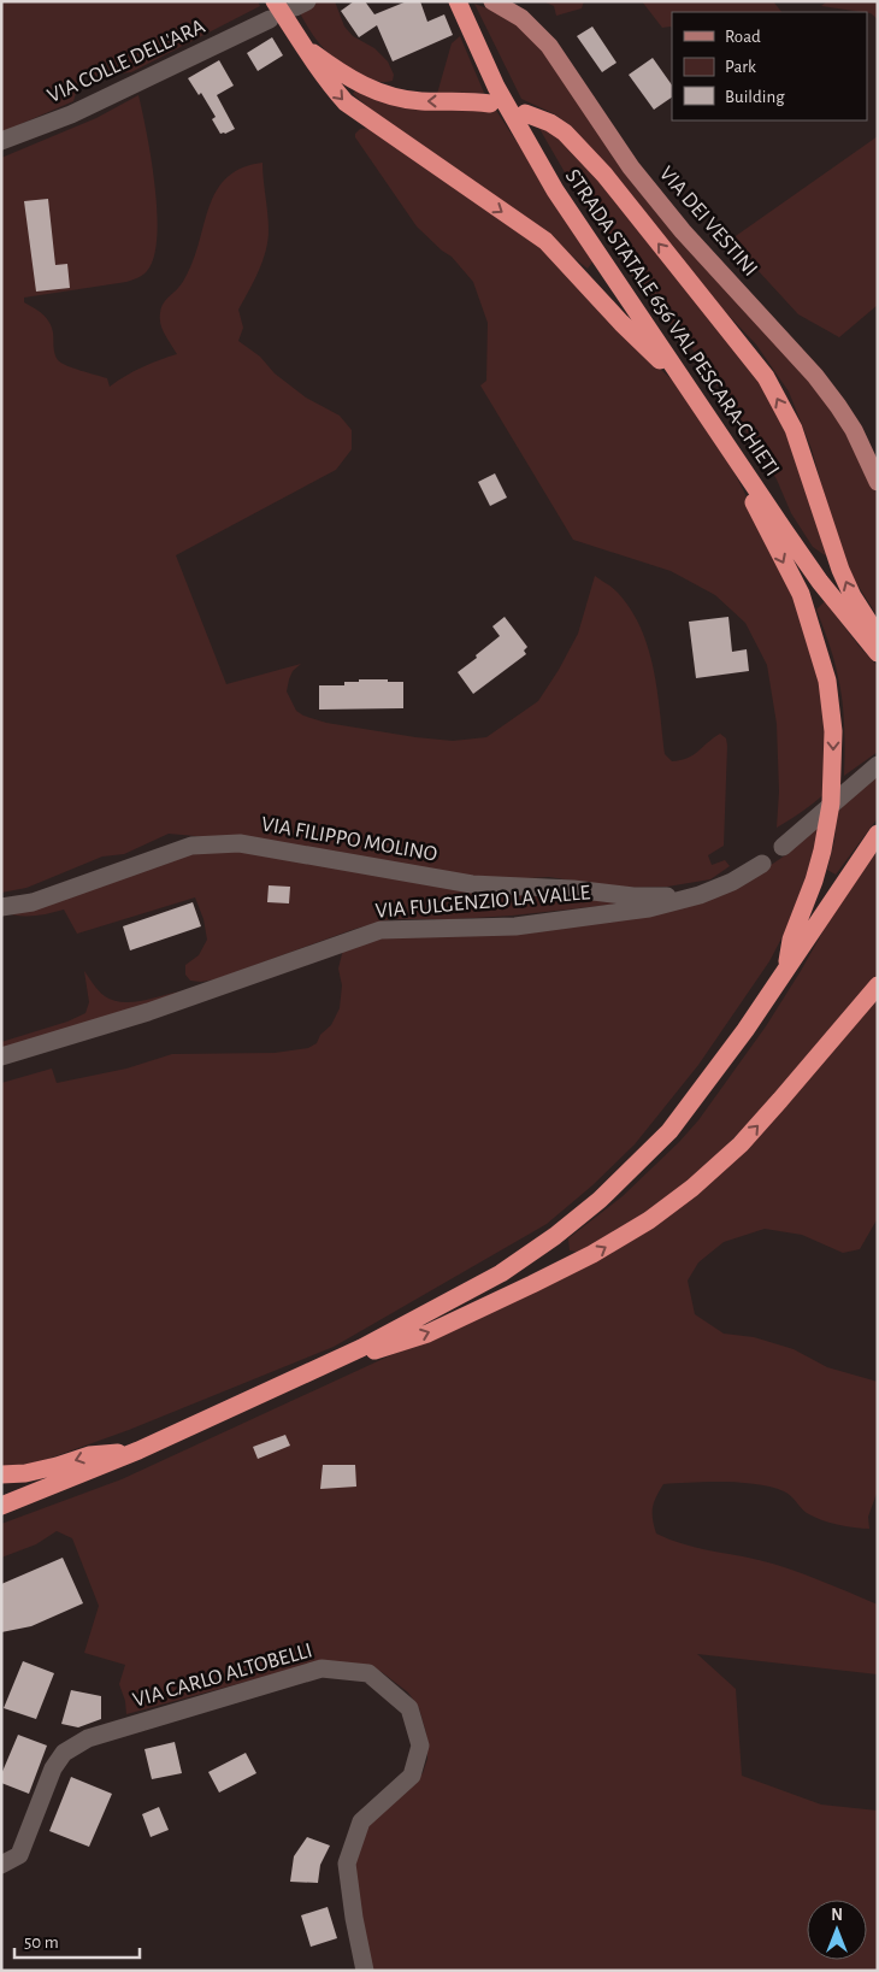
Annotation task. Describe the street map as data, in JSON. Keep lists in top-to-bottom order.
{
  "streets": {
    "highway": ["STRADA STATALE 656 VAL PESCARA-CHIETI"],
    "main road": ["VIA DEI VESTINI"],
    "street": [
      "VIA COLLE DELL'ARA",
      "VIA FILIPPO MOLINO",
      "VIA FULGENZIO LA VALLE",
      "VIA CARLO ALTOBELLI"
    ]
  },
  "crossings": [
    ["VIA FILIPPO MOLINO", "VIA FULGENZIO LA VALLE"]
  ],
  "legend": ["Road", "Park", "Building"],
  "scale_bar": "50 m",
  "north": "top"
}
